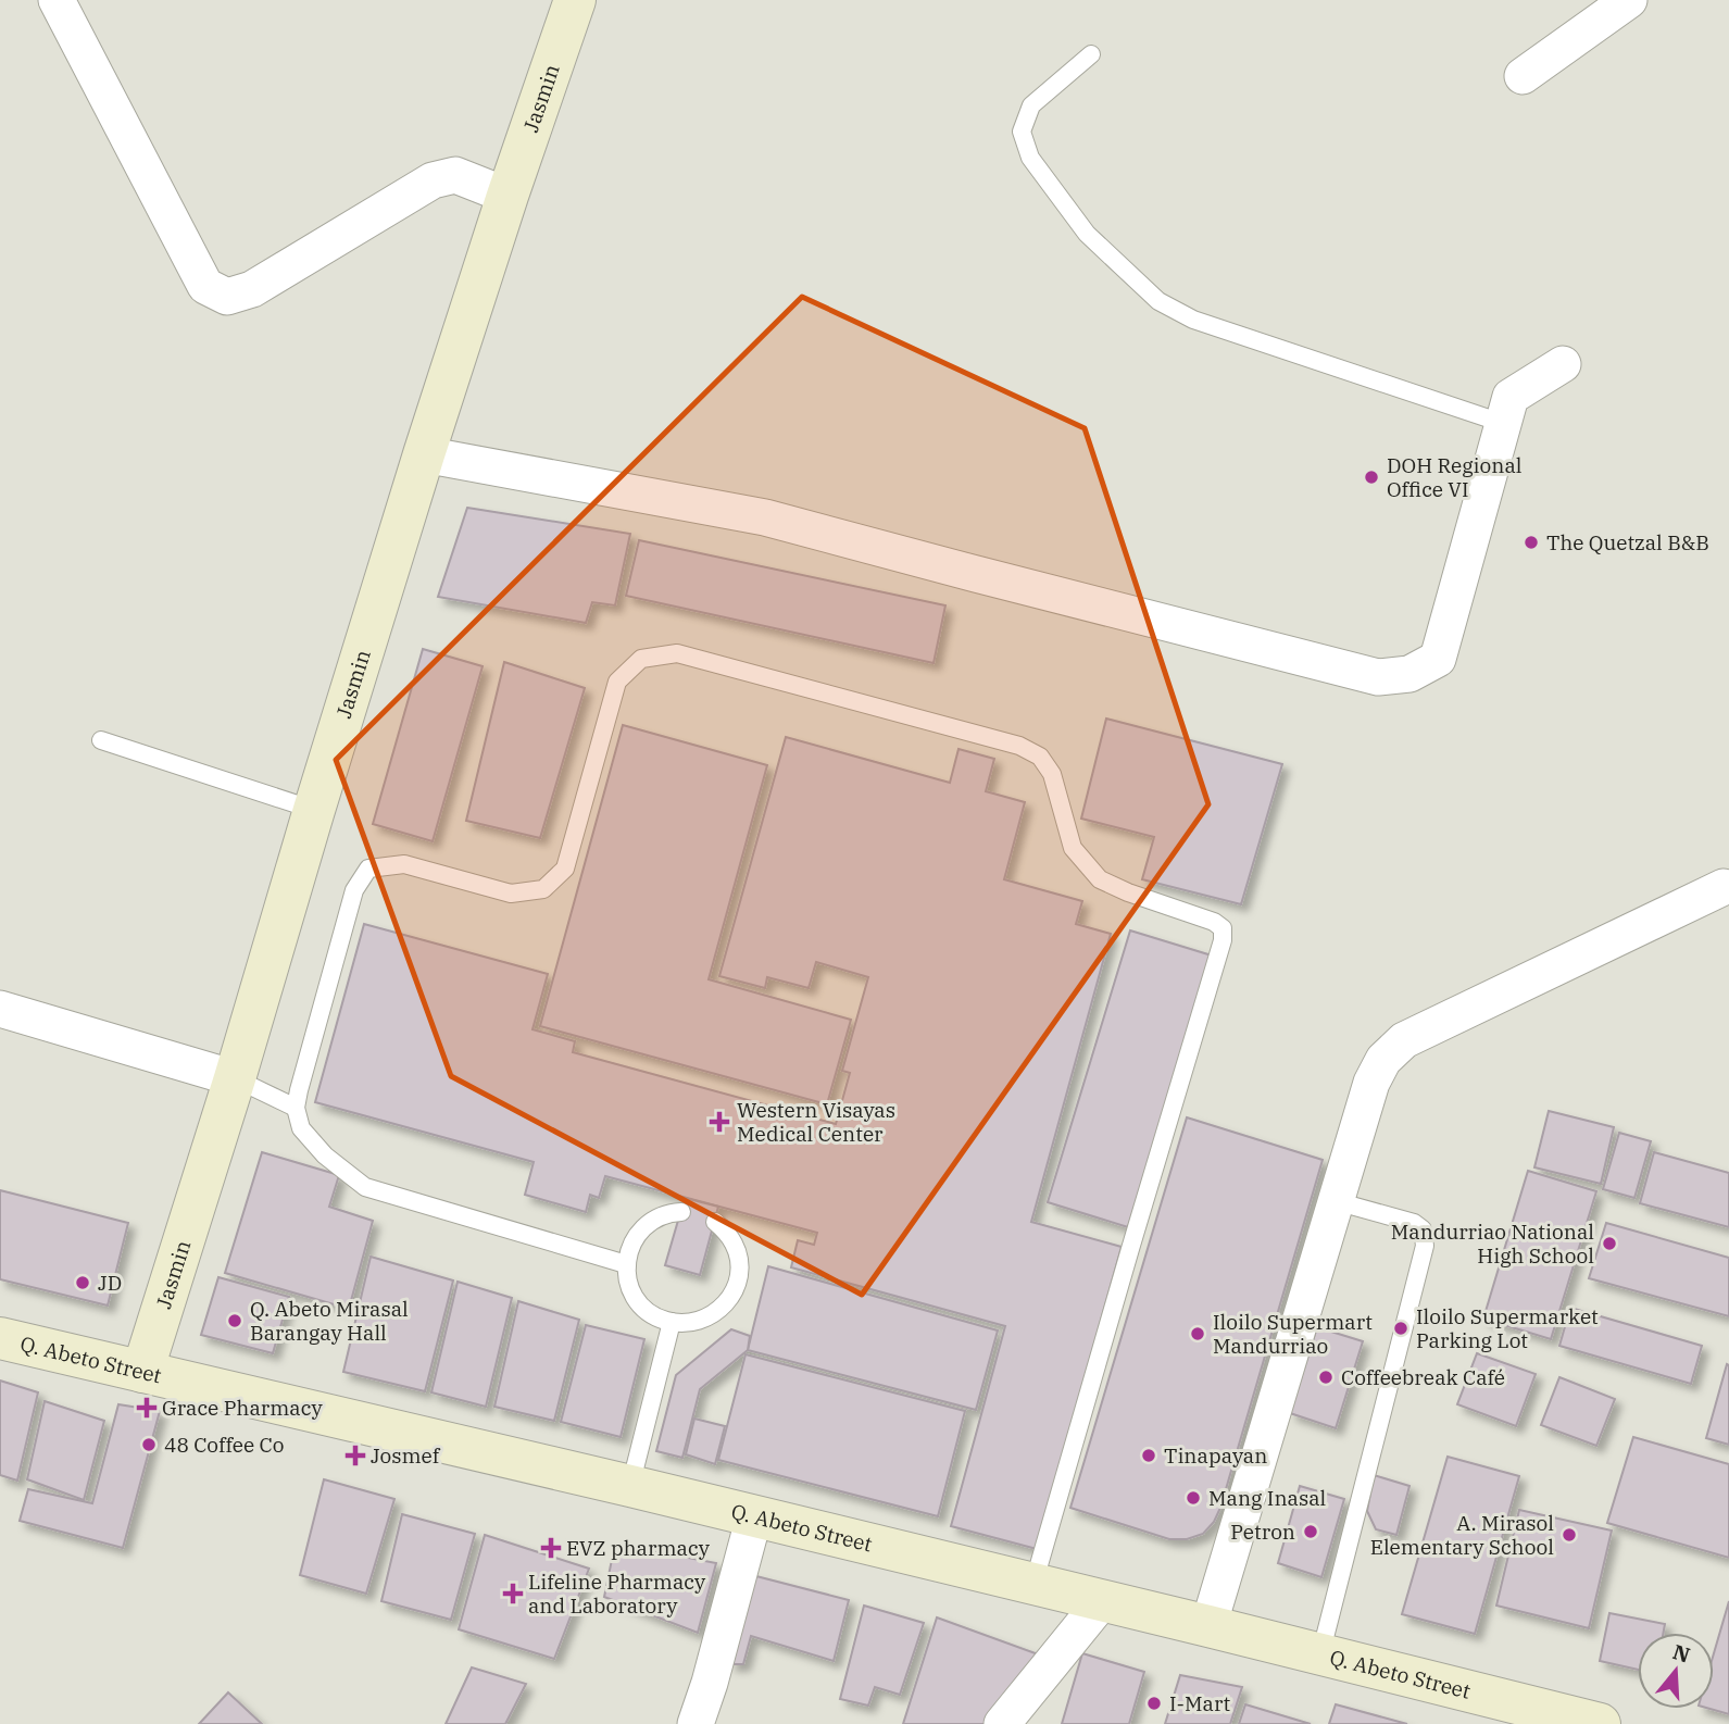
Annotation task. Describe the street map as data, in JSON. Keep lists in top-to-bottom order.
{
  "streets": {
    "main road": ["Jasmin", "Q. Abeto Street"]
  },
  "crossings": [
    ["Jasmin", "Q. Abeto Street"]
  ],
  "places": {
    "other": [
      "DOH Regional Office VI",
      "The Quetzal B&B",
      "Mandurriao National High School",
      "JD",
      "Q. Abeto Mirasal Barangay Hall",
      "Iloilo Supermarket Parking Lot",
      "Iloilo Supermart Mandurriao",
      "Coffeebreak Café",
      "48 Coffee Co",
      "Tinapayan",
      "Mang Inasal",
      "Petron",
      "A. Mirasol Elementary School",
      "I-Mart"
    ],
    "health": [
      "Western Visayas Medical Center",
      "Grace Pharmacy",
      "Josmef",
      "EVZ pharmacy",
      "Lifeline Pharmacy and Laboratory"
    ]
  },
  "north": "top"
}
